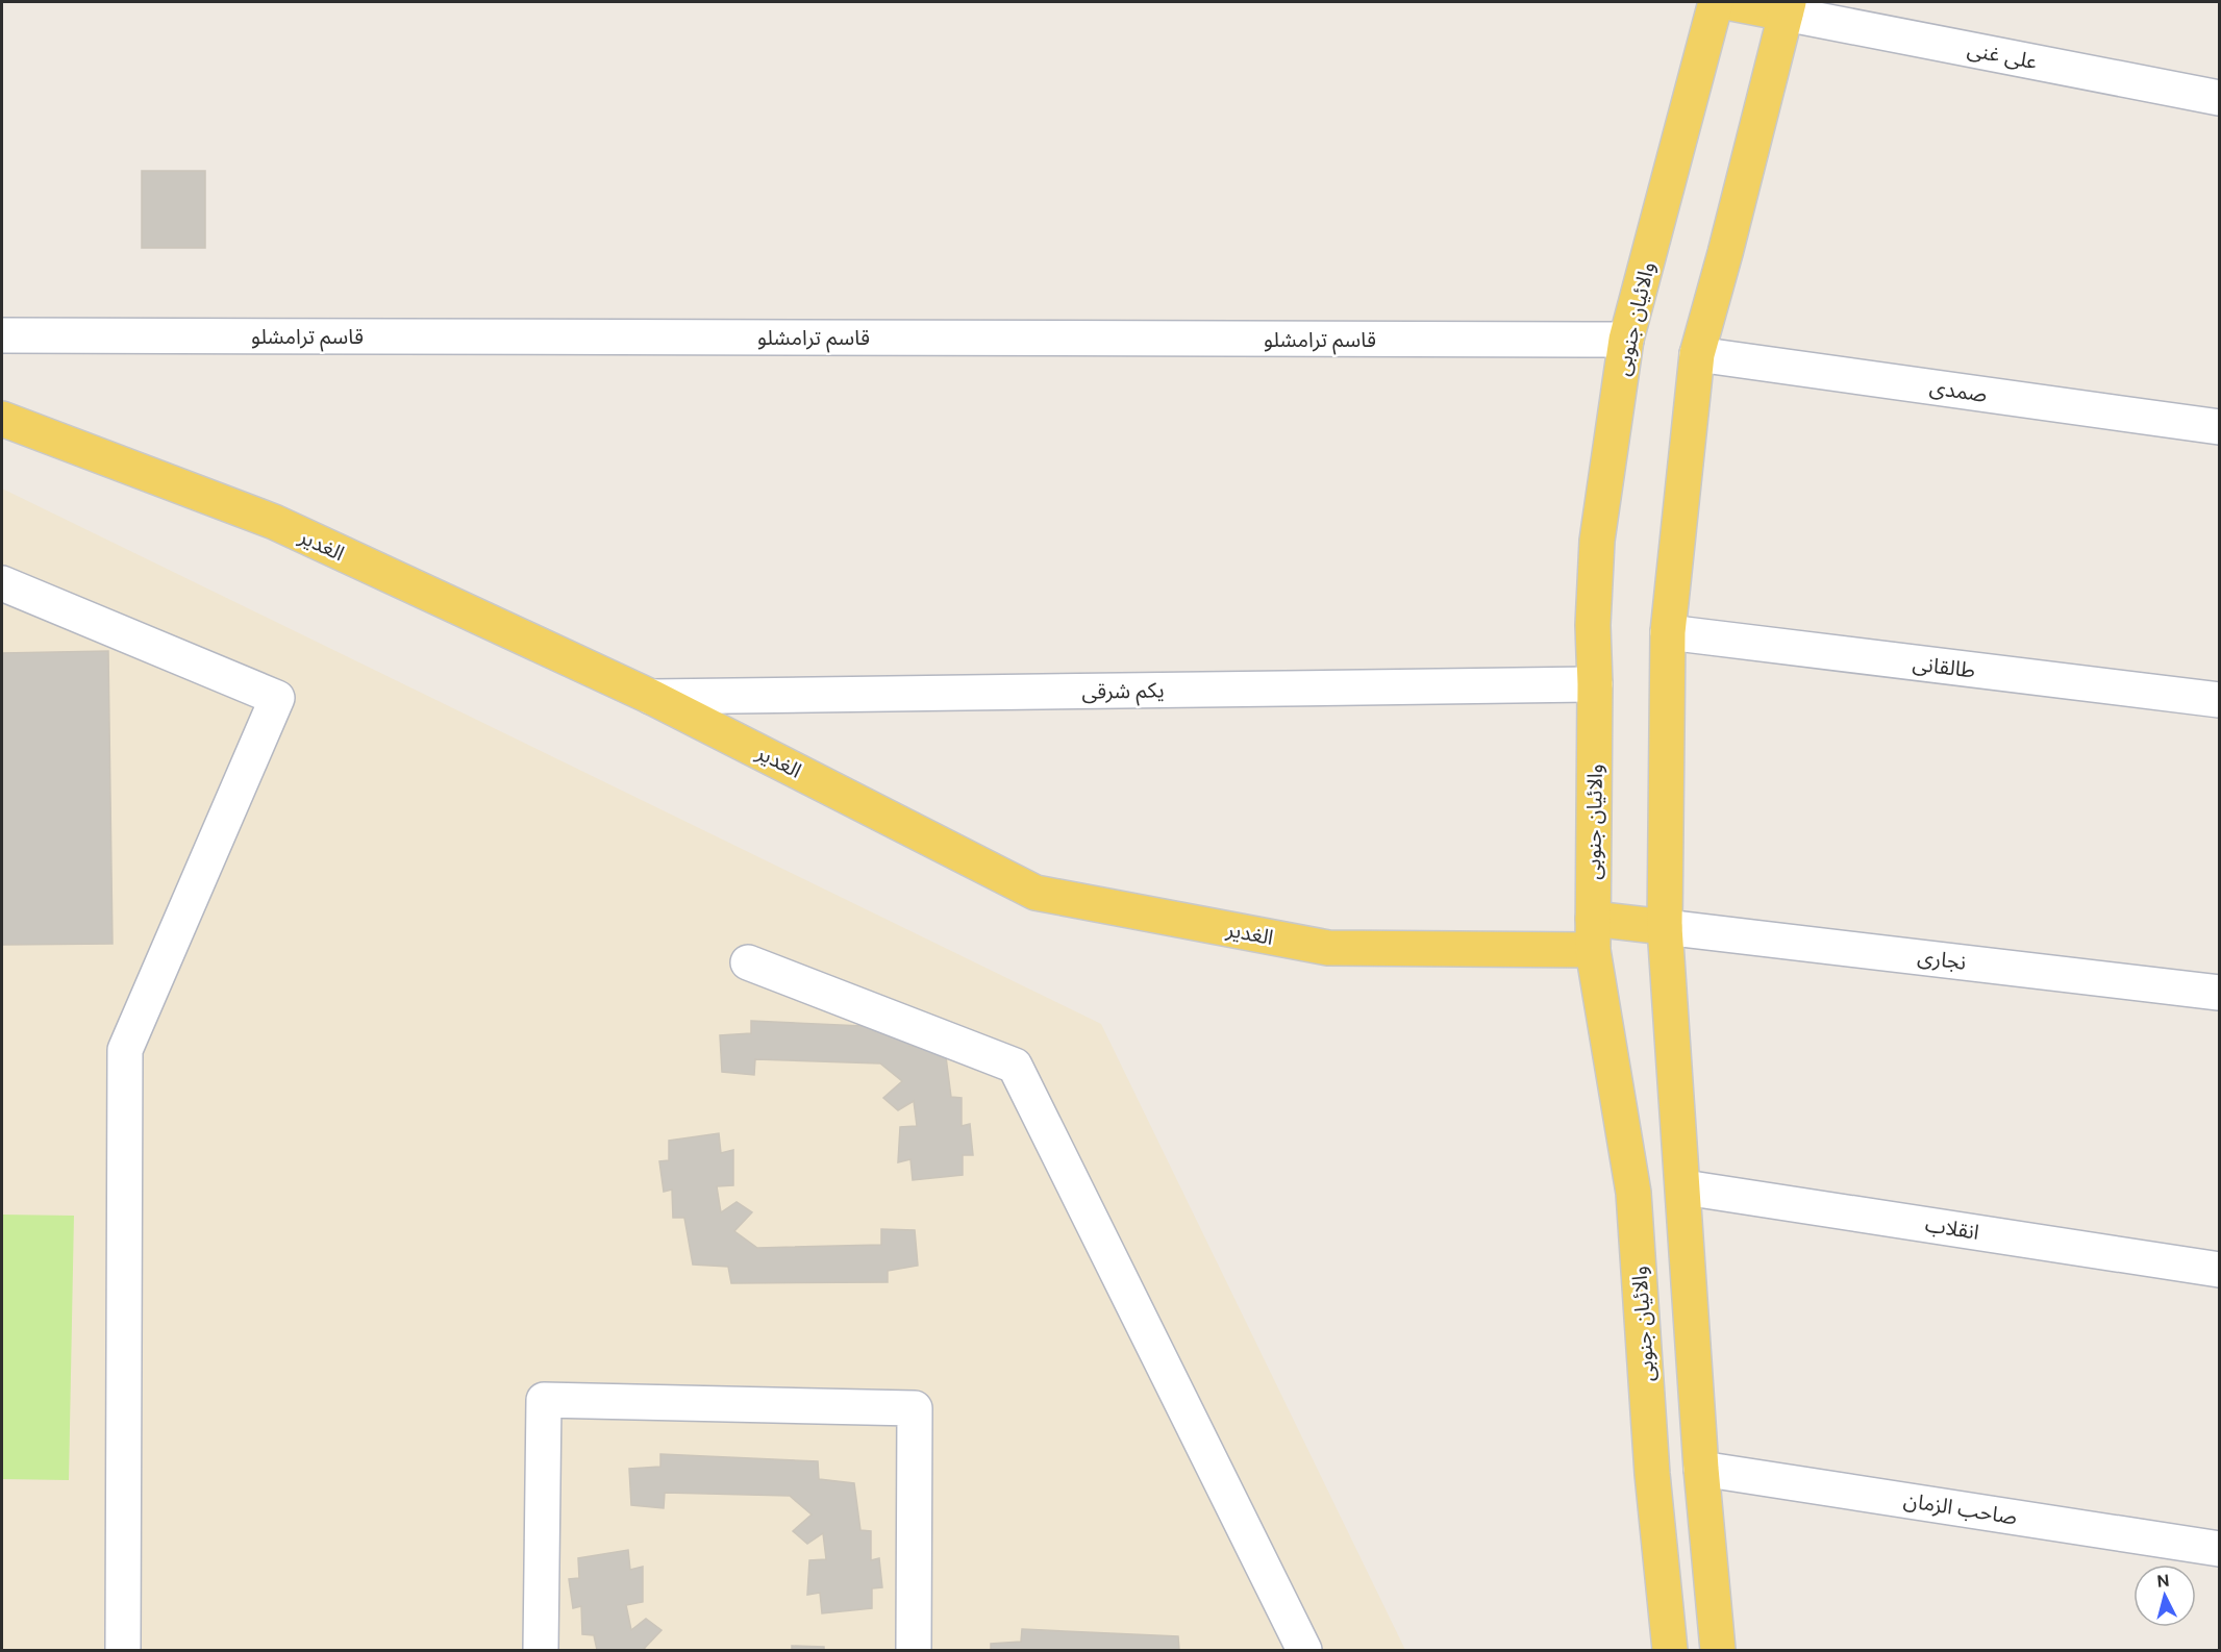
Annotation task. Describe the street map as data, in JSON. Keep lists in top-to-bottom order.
{
  "streets": {
    "main road": ["والائیان جنوبی", "الغدیر"],
    "street": [
      "علی غنی",
      "قاسم ترامشلو",
      "صمدی",
      "طالقانی",
      "یکم شرقی",
      "نجاری",
      "انقلاب",
      "صاحب الزمان"
    ]
  },
  "crossings": [
    ["والائیان جنوبی", "قاسم ترامشلو"],
    ["والائیان جنوبی", "الغدیر"],
    ["والائیان جنوبی", "یکم شرقی"],
    ["الغدیر", "یکم شرقی"],
    ["الغدیر", "نجاری"]
  ],
  "north": "top"
}
